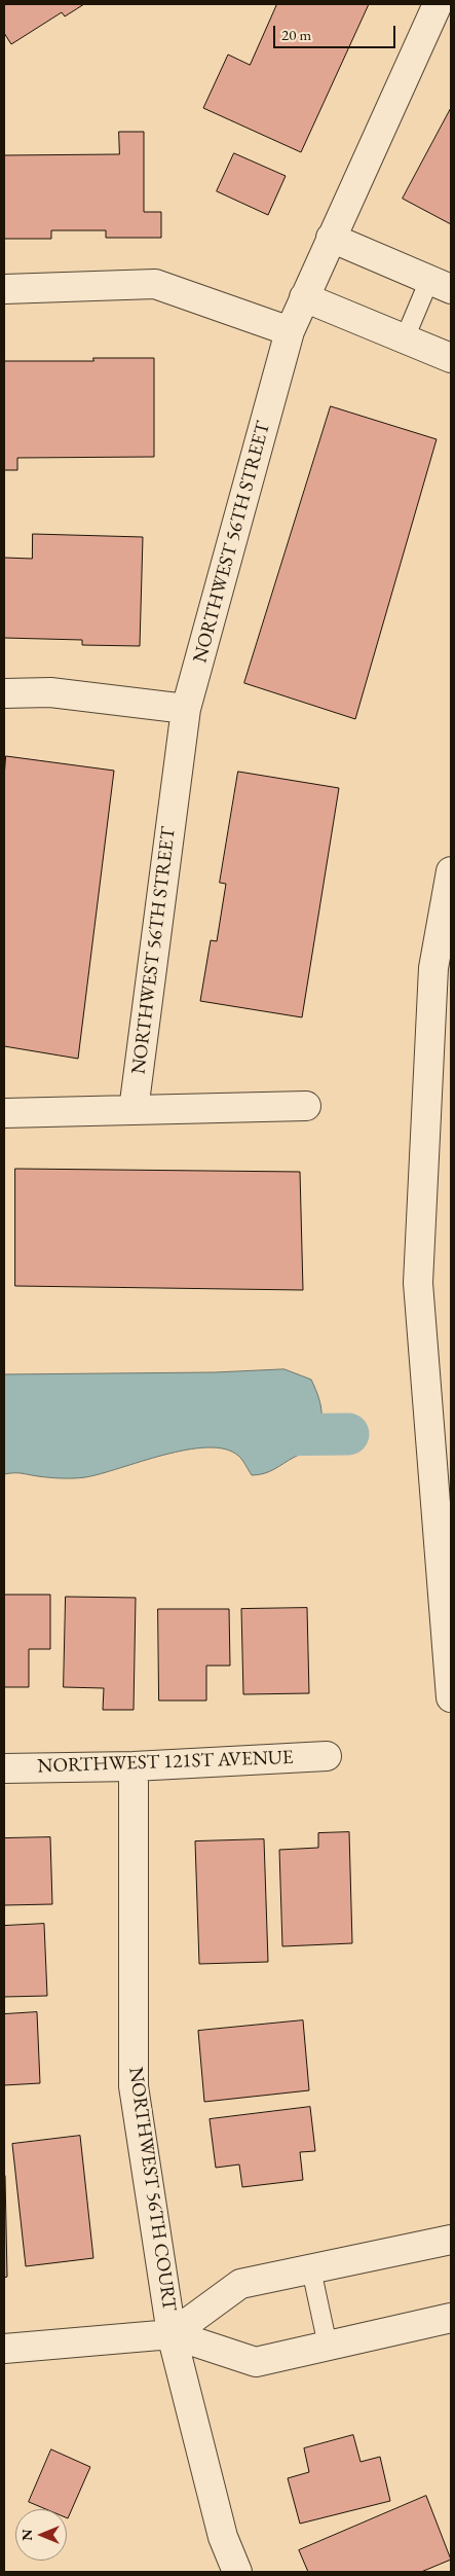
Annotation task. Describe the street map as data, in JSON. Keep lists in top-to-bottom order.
{
  "streets": {
    "street": ["NORTHWEST 56TH STREET", "NORTHWEST 121ST AVENUE", "NORTHWEST 56TH COURT"]
  },
  "crossings": [
    ["NORTHWEST 121ST AVENUE", "NORTHWEST 56TH COURT"]
  ],
  "scale_bar": "20 m",
  "north": "left"
}
